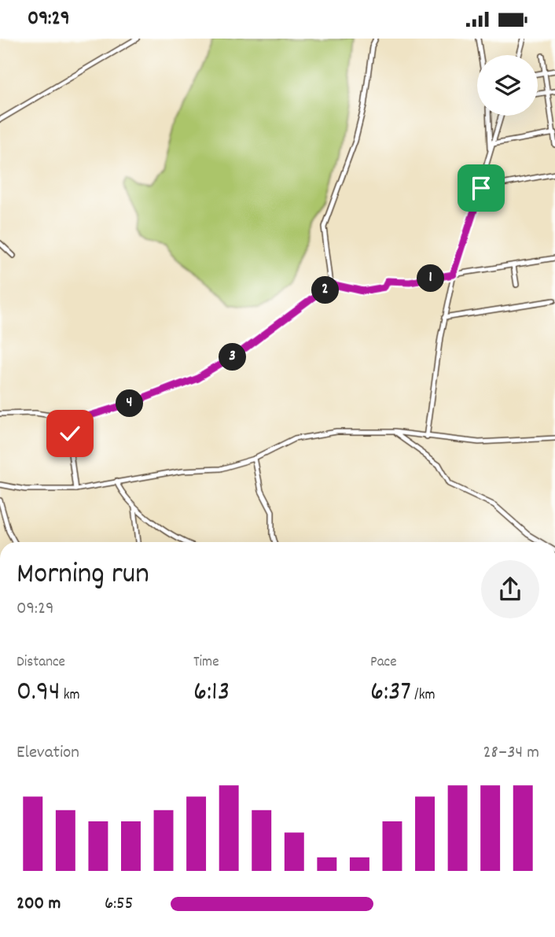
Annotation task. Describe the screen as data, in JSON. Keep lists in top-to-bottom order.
{
  "page": {
    "status": "09:29",
    "pins": [
      "1",
      "2",
      "3",
      "4"
    ],
    "heading": ["Morning run", "09:29"],
    "stats": [
      ["Distance", "0.94 km"],
      ["Time", "6:13"],
      ["Pace", "6:37 /km"]
    ],
    "chart": ["Elevation", "28–34 m"],
    "list": [
      {
        "name": "200 m",
        "note": "6:55"
      }
    ]
  }
}
